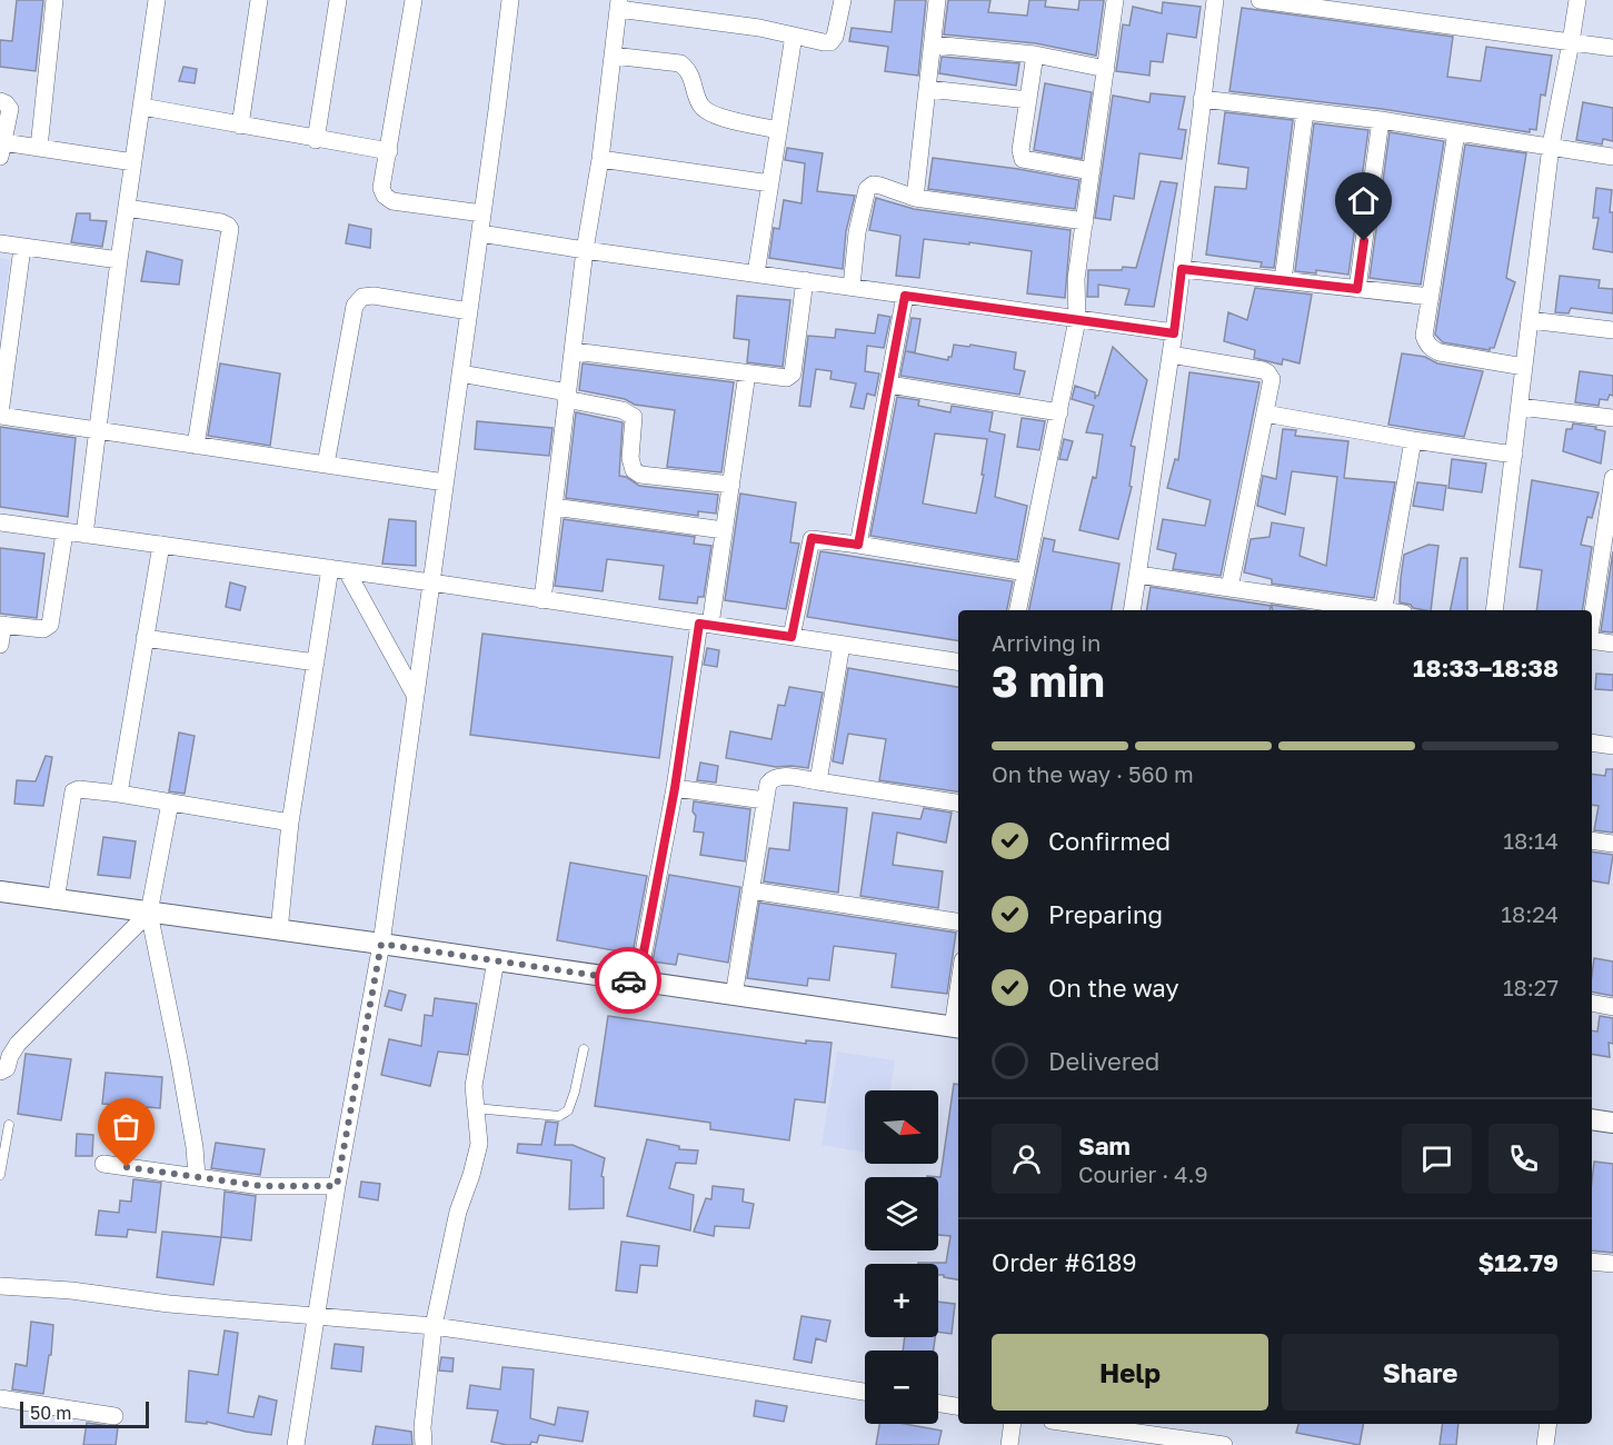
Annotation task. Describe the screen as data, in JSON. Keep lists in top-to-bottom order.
{
  "scale_bar": "50 m",
  "north": "right",
  "page": {
    "heading": ["3 min", "Arriving in", "18:33–18:38"],
    "panel": [
      "Sam",
      "Courier · 4.9",
      "Order #6189",
      "$12.79"
    ],
    "bar": "On the way · 560 m",
    "list": [
      ["Confirmed", "18:14"],
      ["Preparing", "18:24"],
      ["On the way", "18:27"],
      "Delivered"
    ],
    "map_buttons": ["+", "−"],
    "buttons": ["Help", "Share"],
    "scale": "50 m"
  }
}
